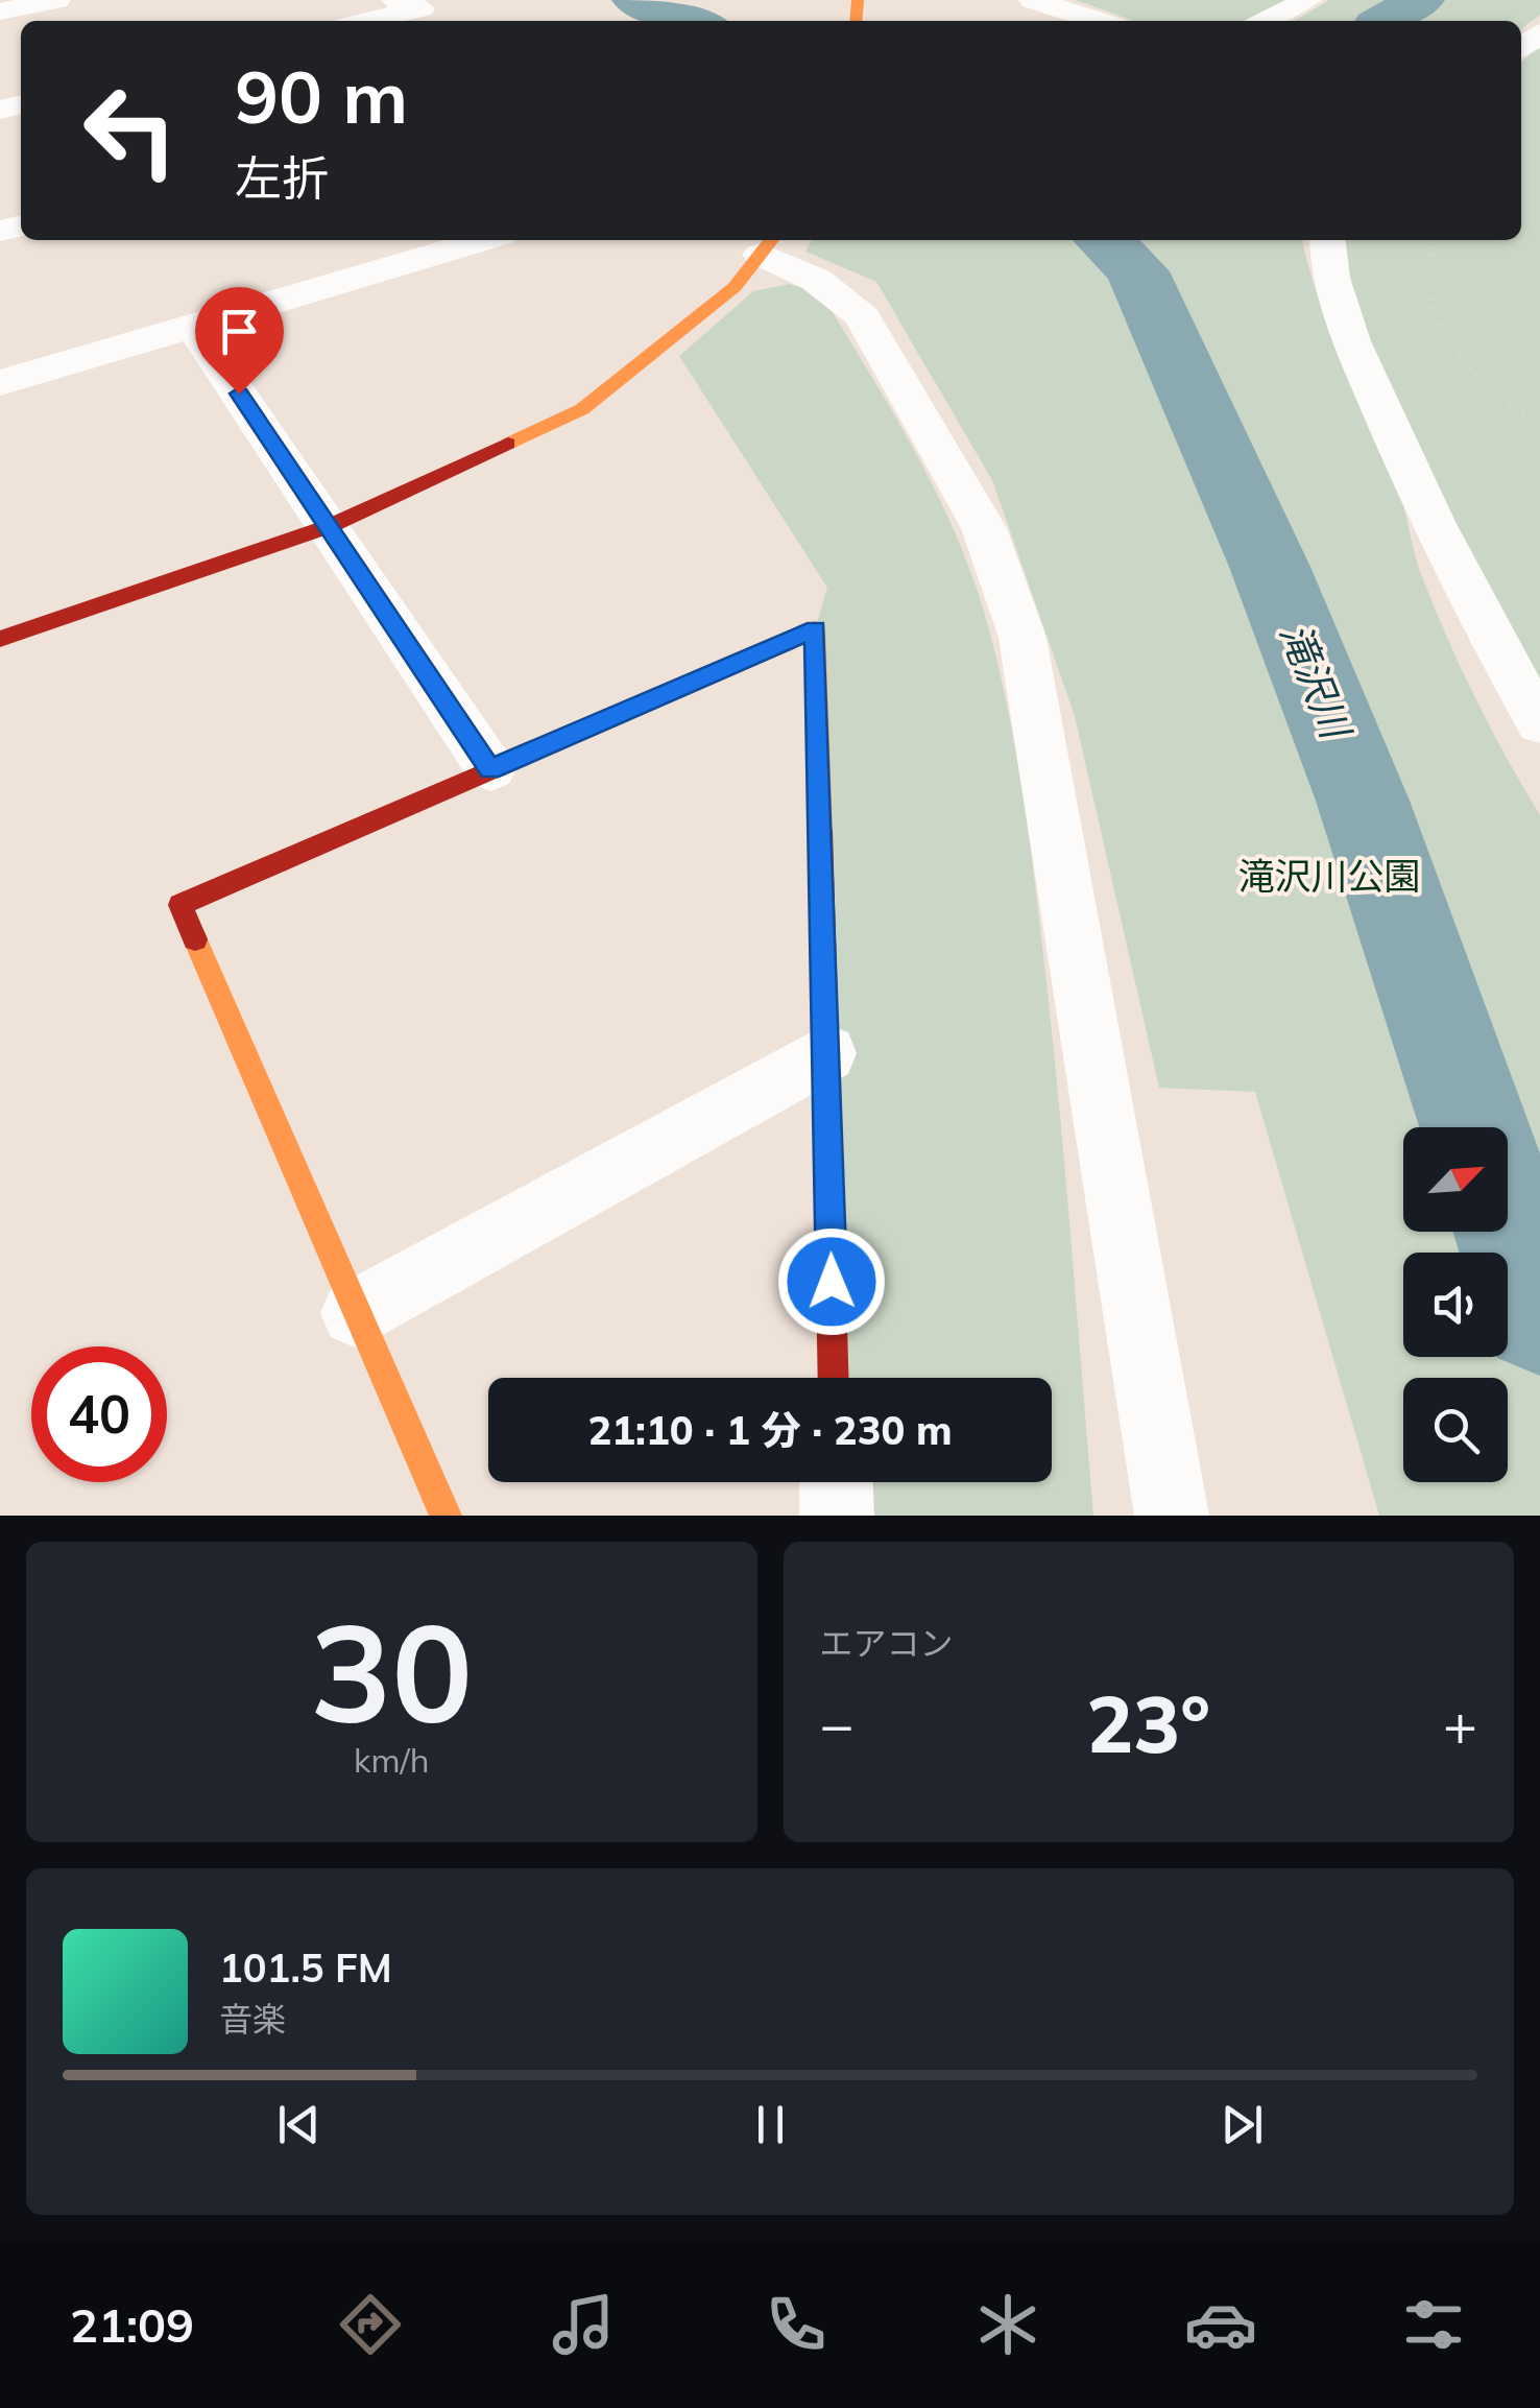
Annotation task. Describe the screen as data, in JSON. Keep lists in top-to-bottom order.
{
  "water": ["滝沢川"],
  "parks": ["滝沢川公園"],
  "north": "top right",
  "page": {
    "turn": ["90 m", "左折"],
    "limit": "40",
    "trip": "21:10 · 1 分 · 230 m",
    "tile": [
      ["30", "km/h"],
      "エアコン"
    ],
    "heat": ["−", "23°", "+"],
    "song": ["101.5 FM", "音楽"],
    "tabs": "21:09"
  }
}
